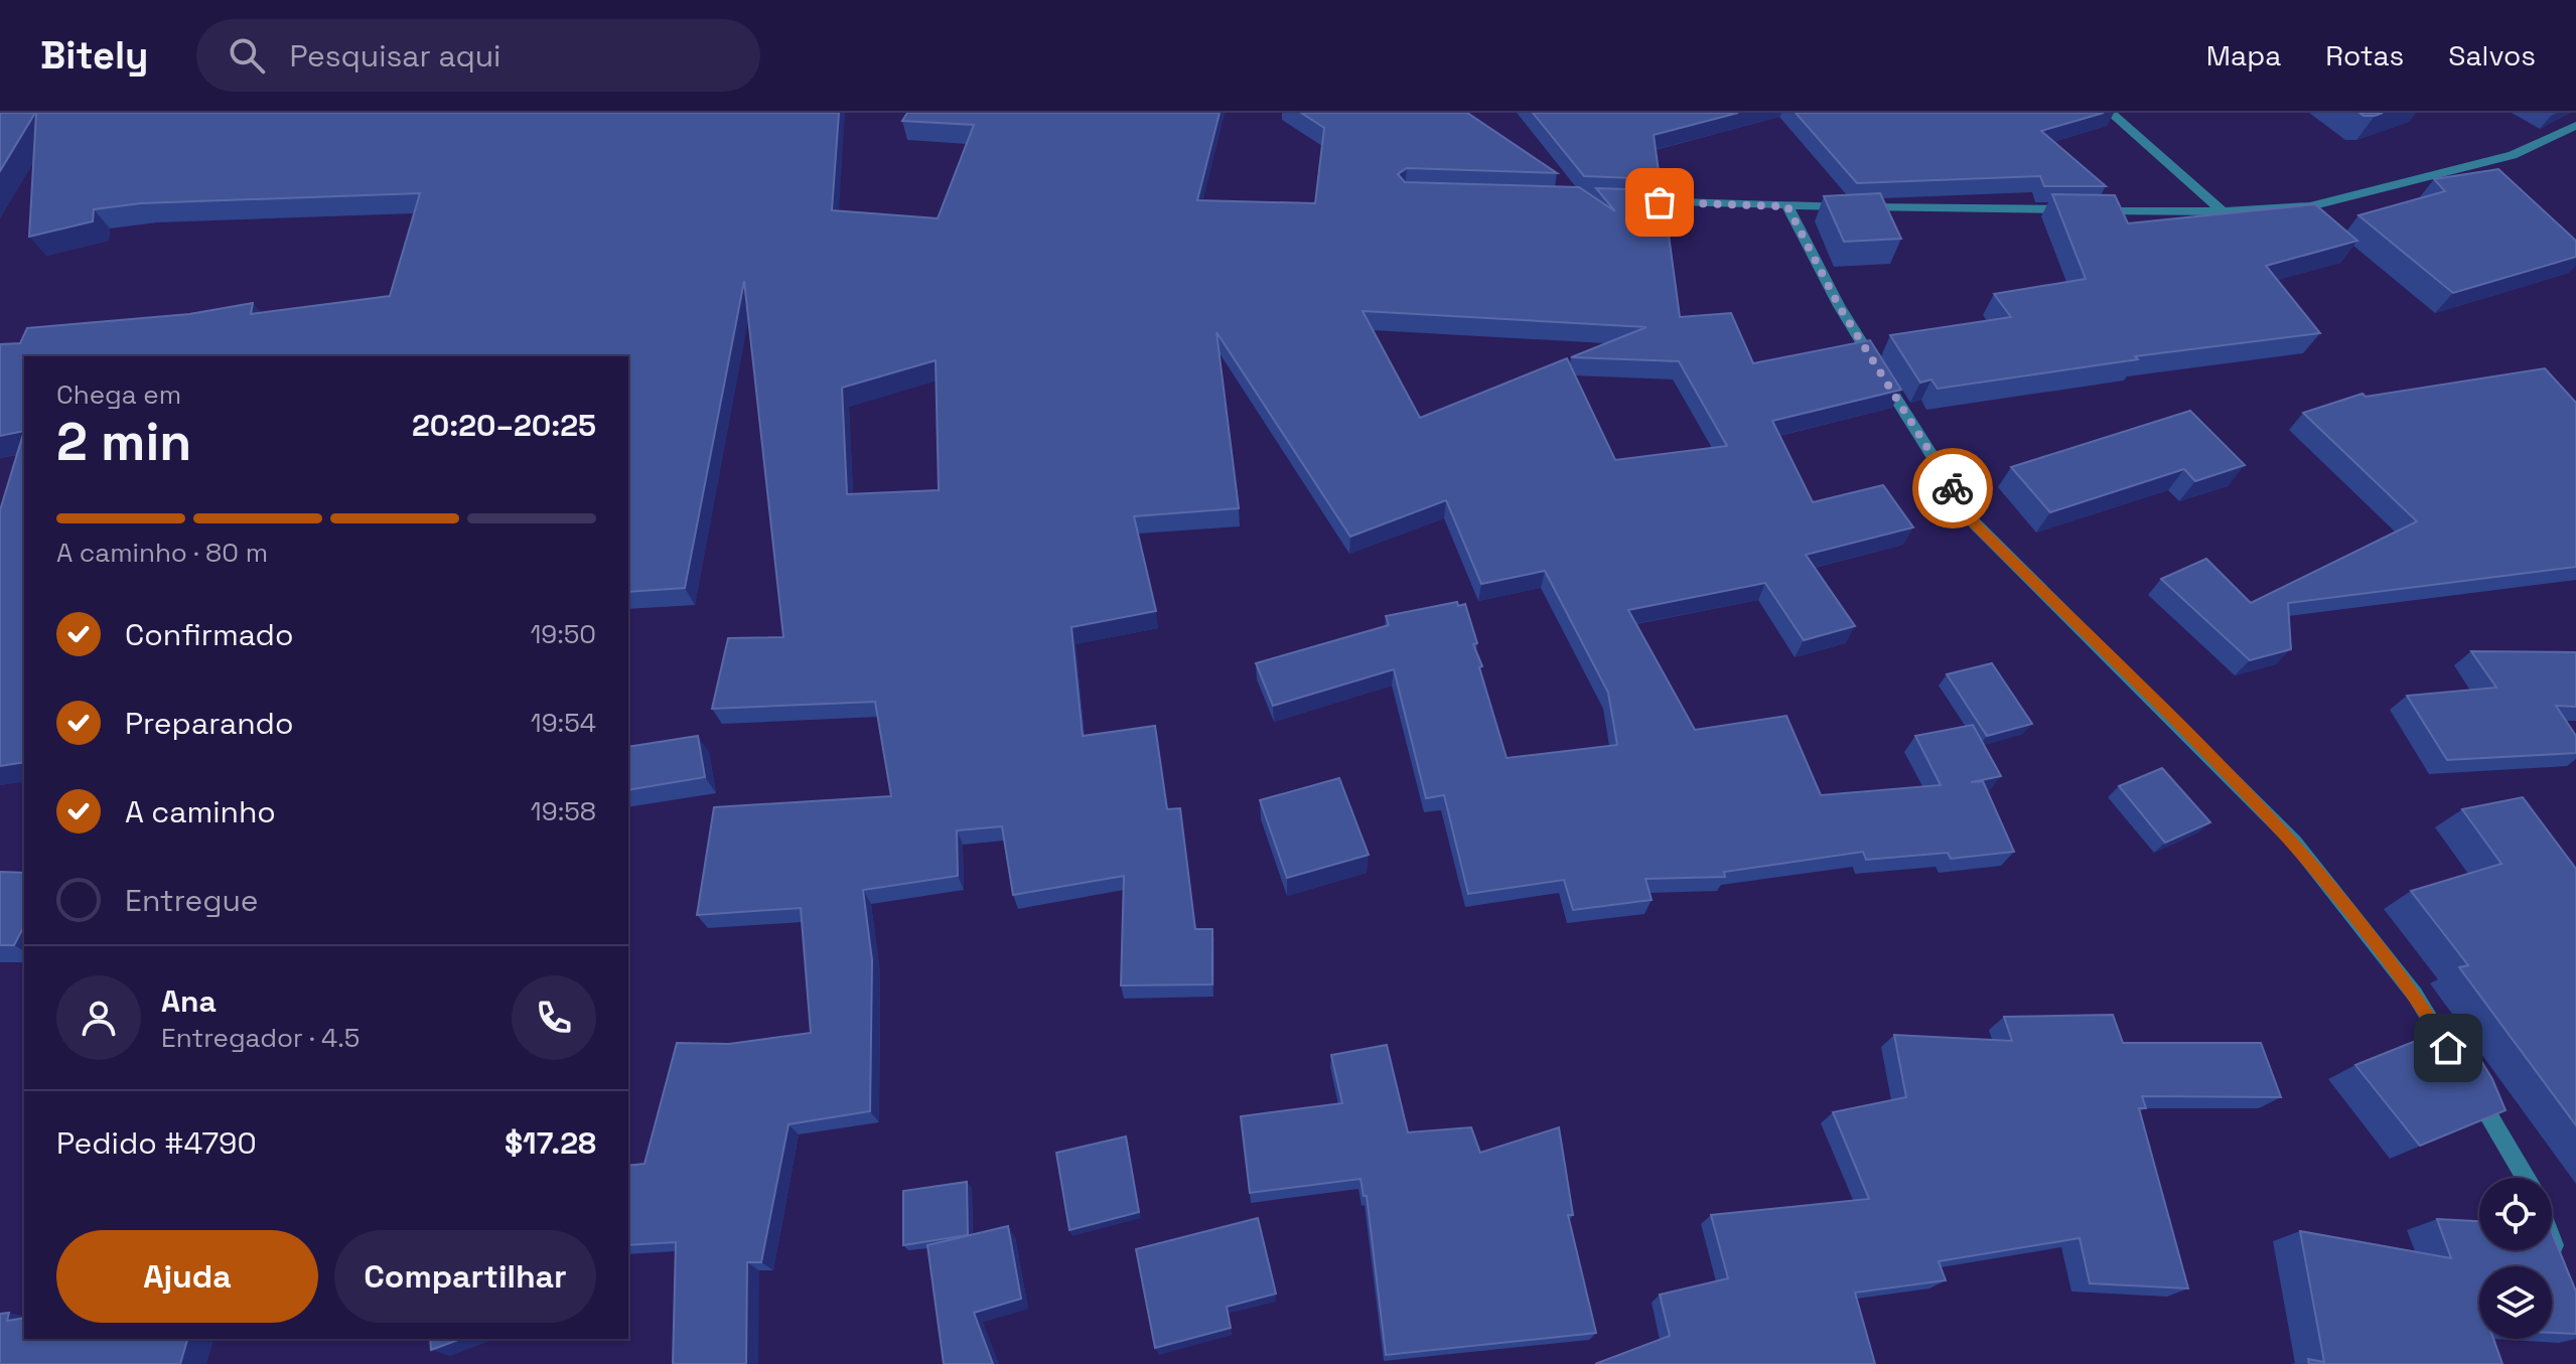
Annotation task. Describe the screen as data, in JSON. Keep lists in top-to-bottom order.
{
  "page": {
    "header": "Bitely",
    "search": "Pesquisar aqui",
    "nav": ["Mapa", "Rotas", "Salvos"],
    "heading": ["2 min", "Chega em", "20:20–20:25"],
    "panel": [
      "Ana",
      "Entregador · 4.5",
      "Pedido #4790",
      "$17.28"
    ],
    "bar": "A caminho · 80 m",
    "list": [
      ["Confirmado", "19:50"],
      ["Preparando", "19:54"],
      ["A caminho", "19:58"],
      "Entregue"
    ],
    "buttons": ["Ajuda", "Compartilhar"]
  }
}
